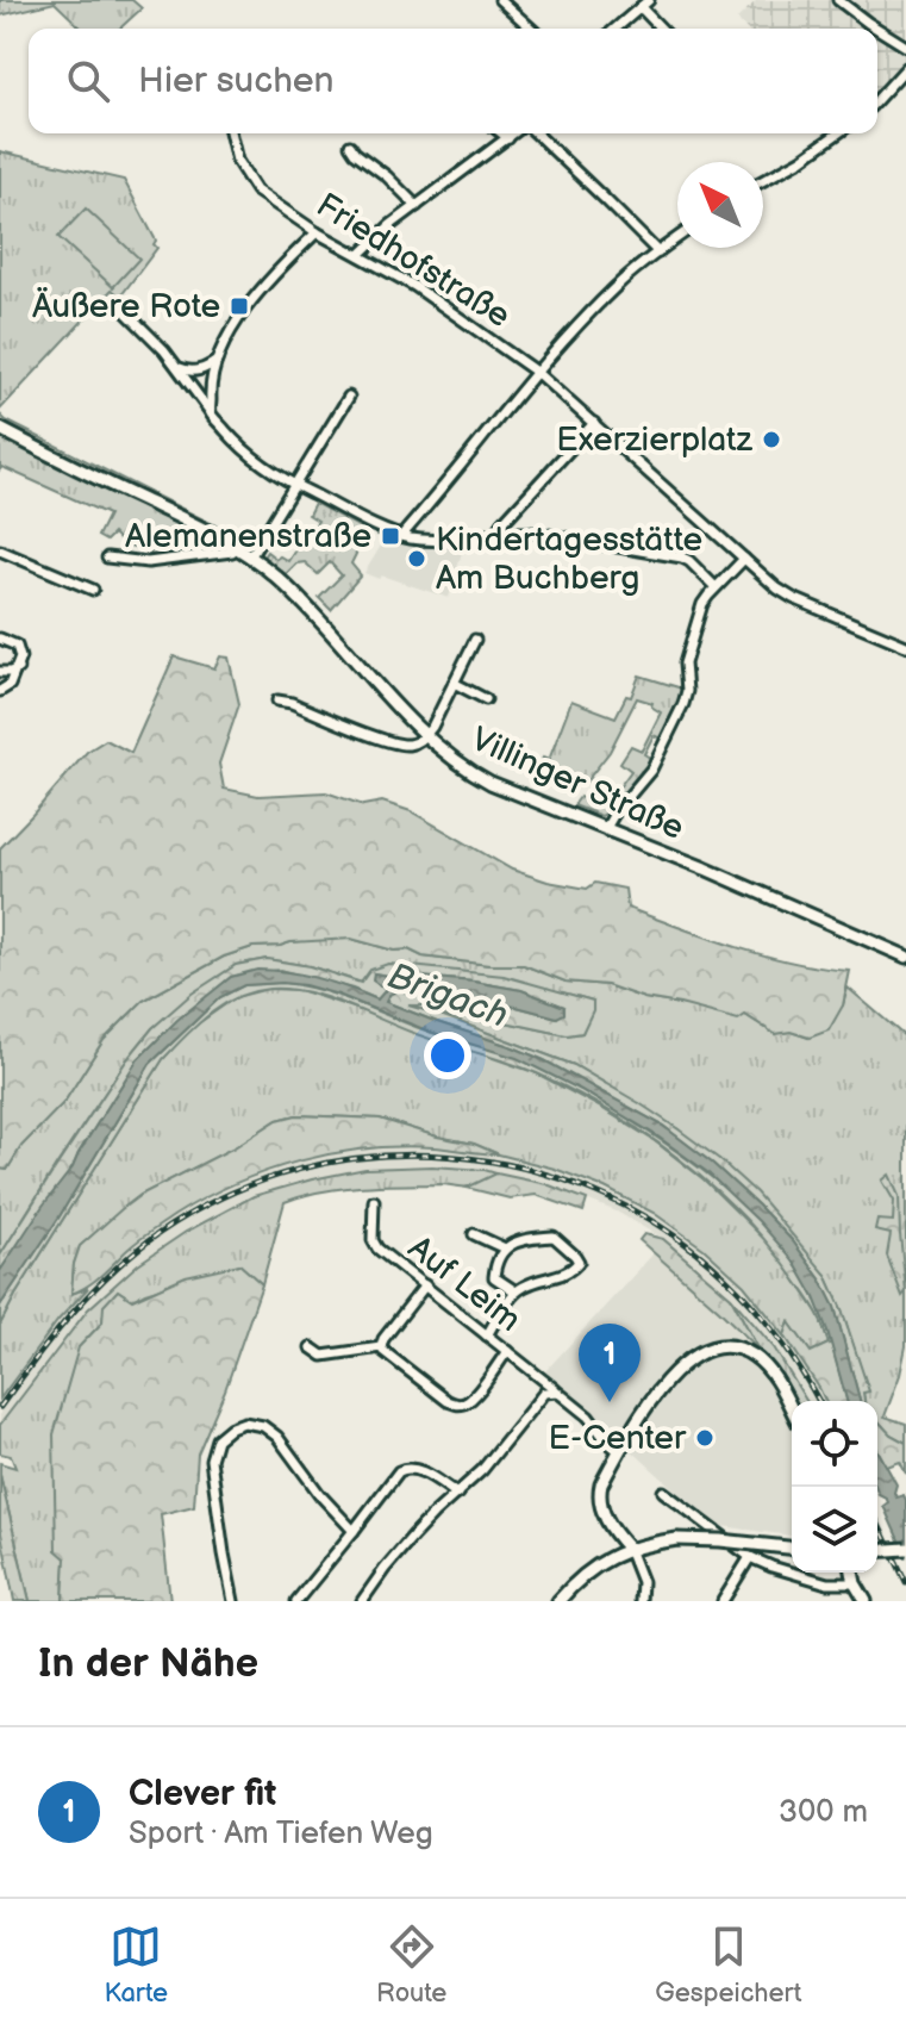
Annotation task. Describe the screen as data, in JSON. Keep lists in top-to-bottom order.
{
  "streets": {
    "main road": ["Villinger Straße"],
    "street": ["Friedhofstraße", "Auf Leim"]
  },
  "water": ["Brigach"],
  "places": {
    "transit": ["Äußere Rote", "Alemanenstraße"],
    "other": ["Exerzierplatz", "Kindertagesstätte Am Buchberg", "E-Center"]
  },
  "north": "top left",
  "page": {
    "search": "Hier suchen",
    "pins": "1",
    "heading": "In der Nähe",
    "list": [
      {
        "mark": "1",
        "name": "Clever fit",
        "note": "Sport · Am Tiefen Weg",
        "value": "300 m"
      }
    ],
    "nav": ["Karte", "Route", "Gespeichert"]
  }
}
